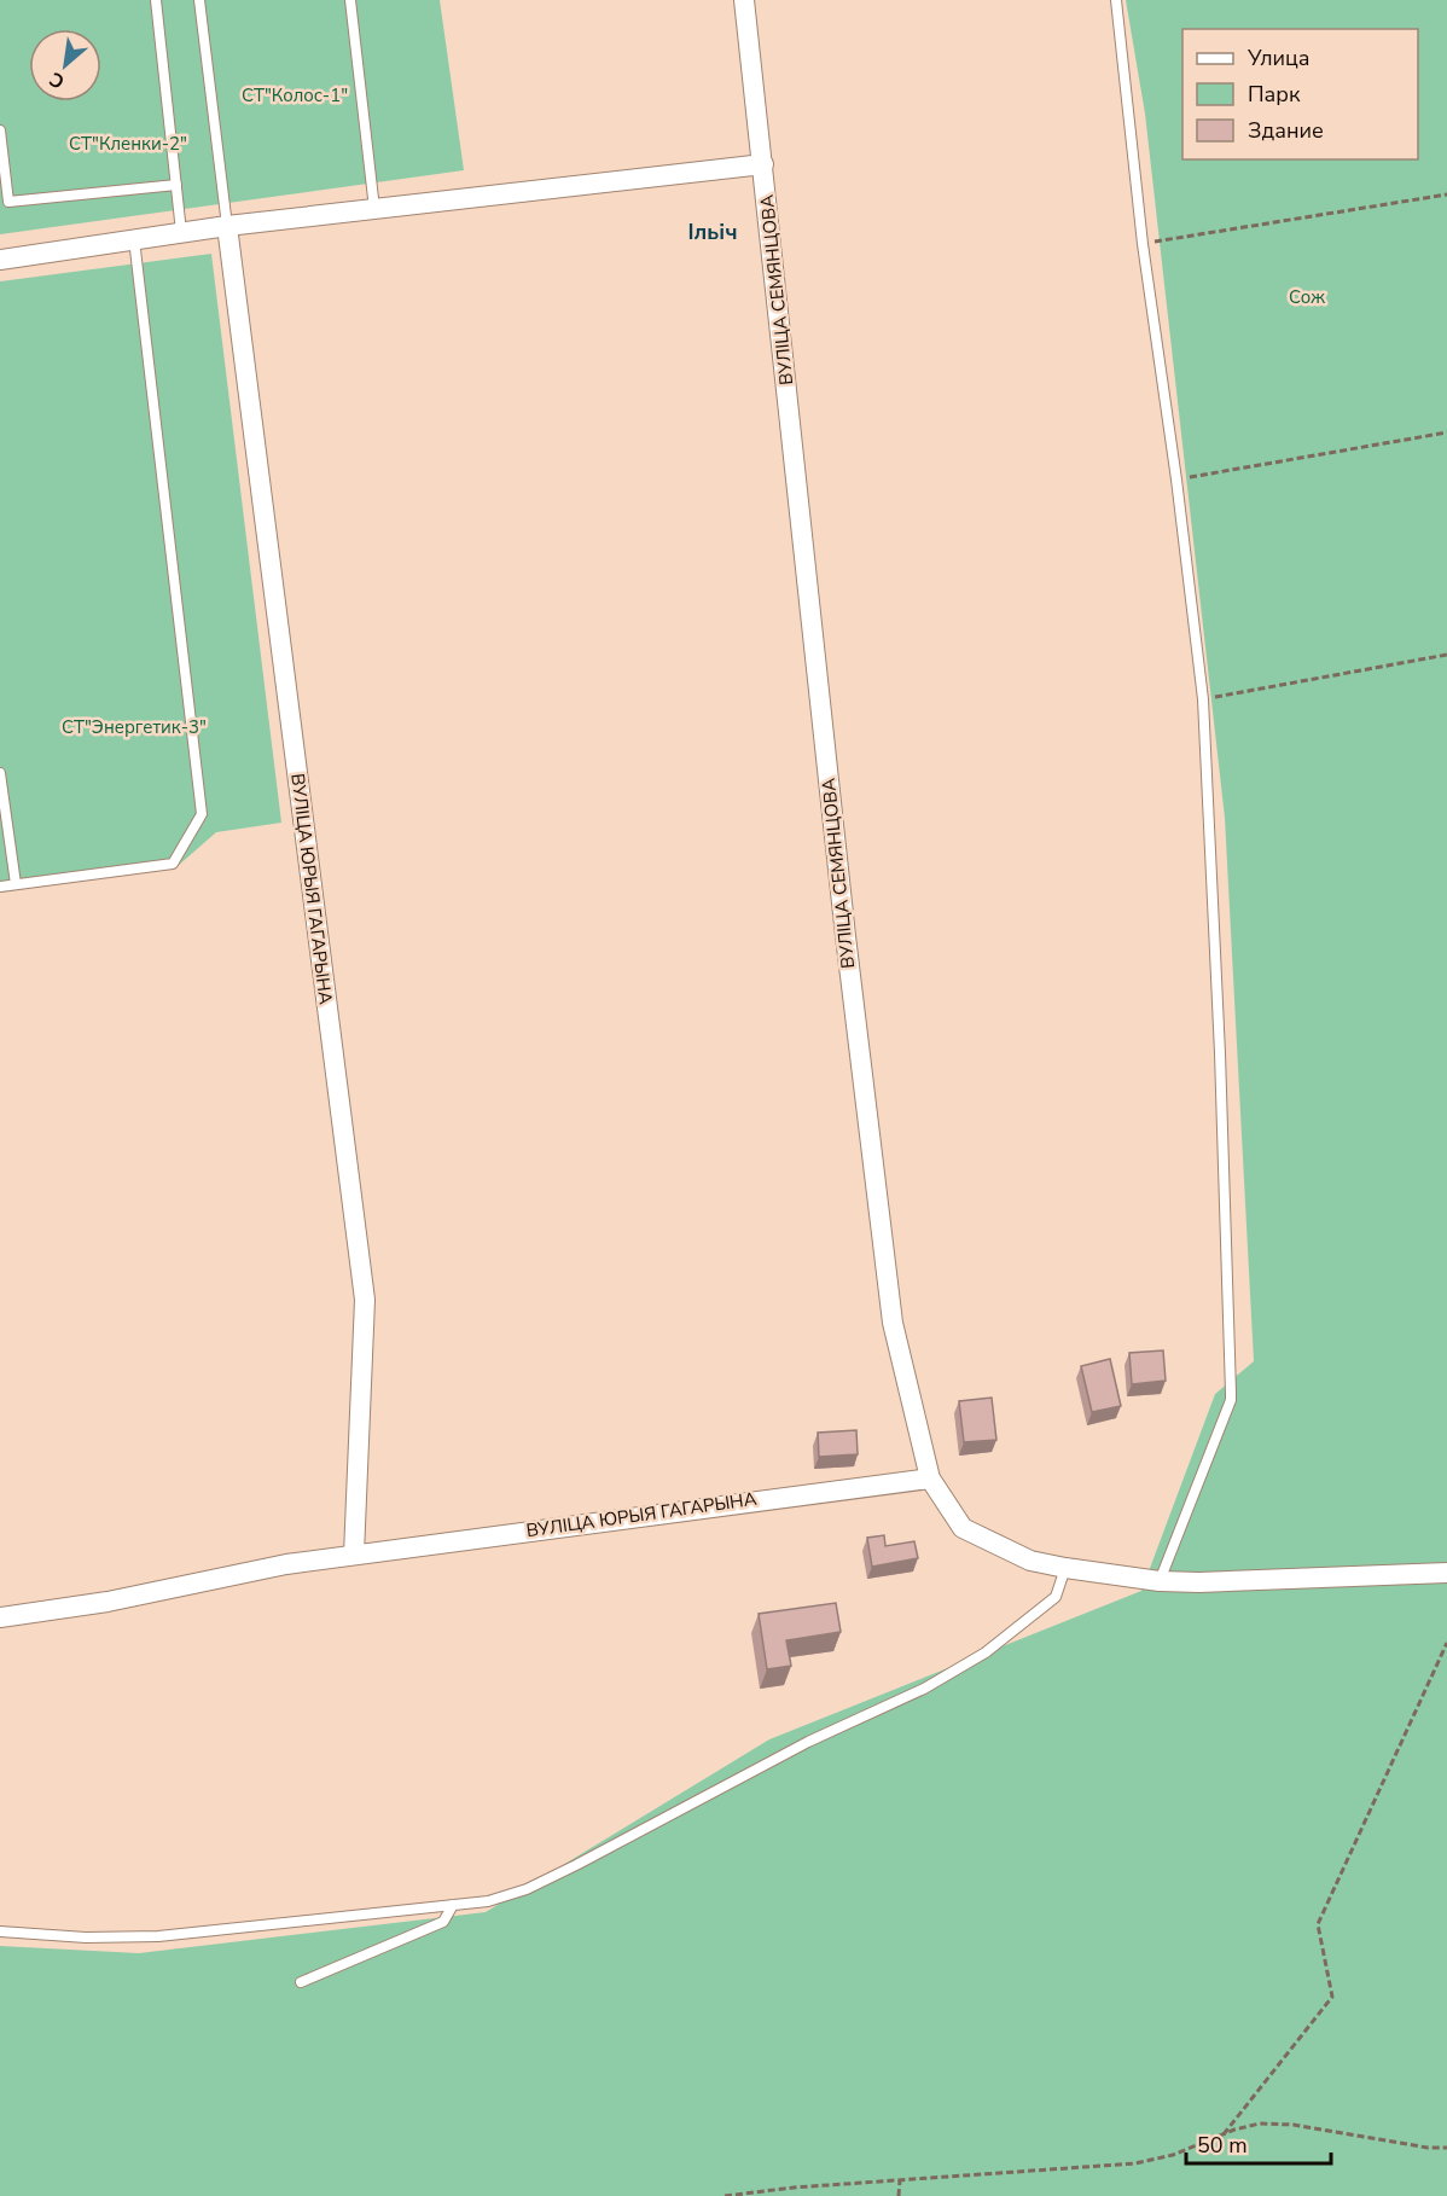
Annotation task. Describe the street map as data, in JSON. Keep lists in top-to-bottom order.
{
  "streets": {
    "street": ["ВУЛІЦА СЕМЯНЦОВА", "ВУЛІЦА ЮРЫЯ ГАГАРЫНА"]
  },
  "crossings": [
    ["ВУЛІЦА СЕМЯНЦОВА", "ВУЛІЦА ЮРЫЯ ГАГАРЫНА"]
  ],
  "districts": ["Ільіч"],
  "parks": [
    "СТ\"Колос-1\"",
    "СТ\"Кленки-2\"",
    "Сож",
    "СТ\"Энергетик-3\""
  ],
  "legend": ["Улица", "Парк", "Здание"],
  "scale_bar": "50 m",
  "north": "bottom left"
}
